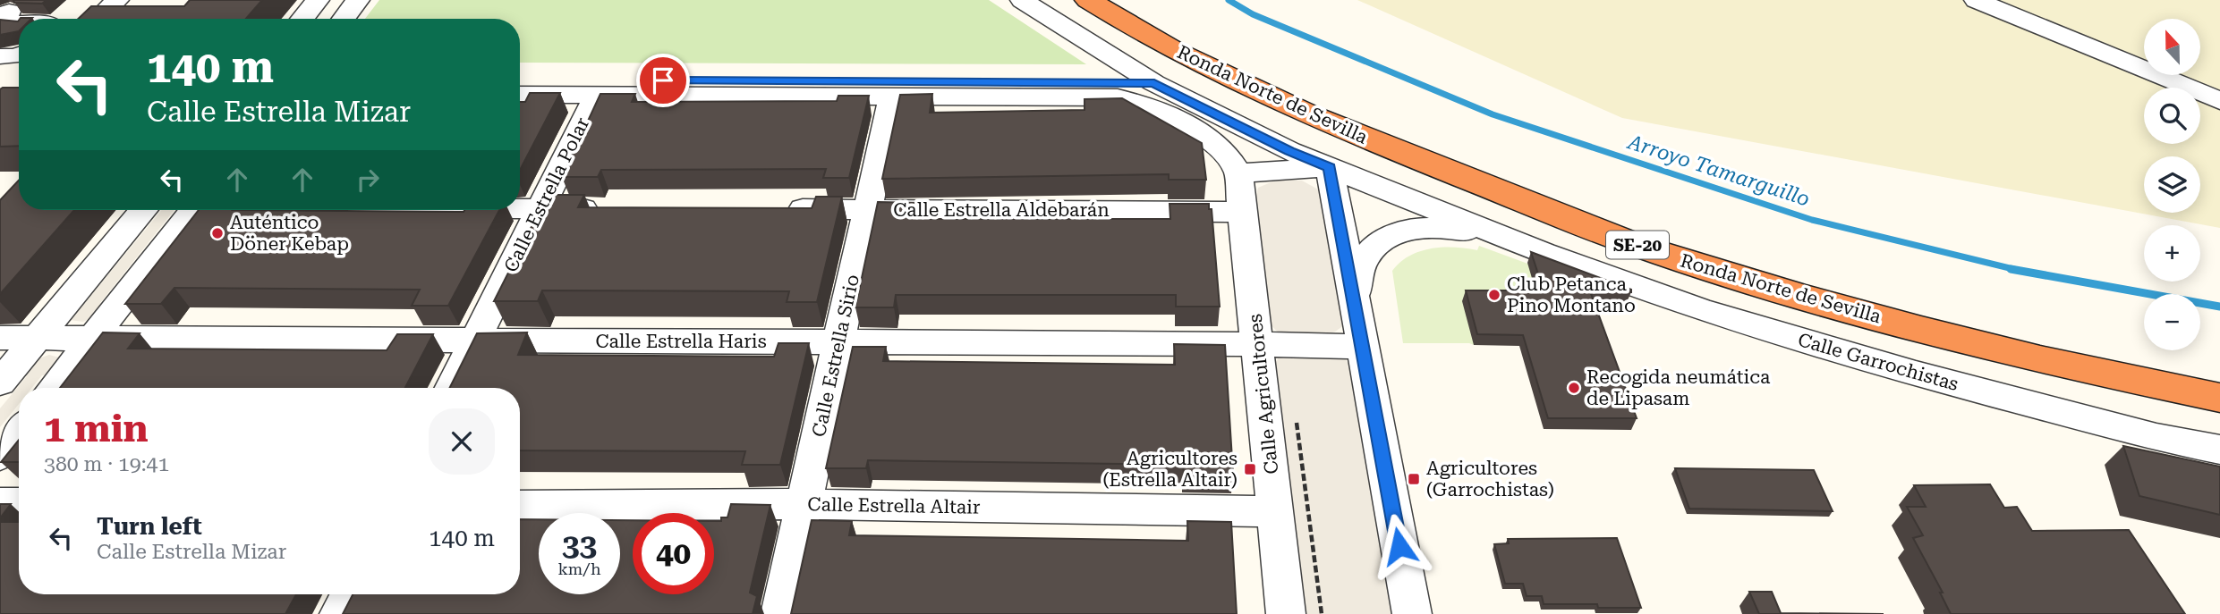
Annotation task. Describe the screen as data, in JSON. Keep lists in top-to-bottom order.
{
  "streets": {
    "highway": ["Ronda Norte de Sevilla", "SE-20"],
    "street": [
      "Calle Estrella Polar",
      "Calle Estrella Aldebarán",
      "Calle Estrella Haris",
      "Calle Estrella Sirio",
      "Calle Garrochistas",
      "Calle Agricultores",
      "Calle Estrella Altair"
    ]
  },
  "crossings": [
    ["Calle Estrella Polar", "Calle Estrella Haris"],
    ["Calle Estrella Aldebarán", "Calle Estrella Sirio"],
    ["Calle Estrella Aldebarán", "Calle Agricultores"],
    ["Calle Estrella Haris", "Calle Estrella Sirio"],
    ["Calle Estrella Haris", "Calle Agricultores"],
    ["Calle Estrella Sirio", "Calle Estrella Altair"],
    ["Calle Agricultores", "Calle Estrella Altair"]
  ],
  "water": ["Arroyo Tamarguillo"],
  "places": {
    "other": ["Auténtico Döner Kebap", "Club Petanca Pino Montano", "Recogida neumática de Lipasam"],
    "transit": ["Agricultores (Estrella Altair)", "Agricultores (Garrochistas)"]
  },
  "north": "top",
  "page": {
    "map_buttons": ["+", "−"],
    "turn": ["140 m", "Calle Estrella Mizar"],
    "heading": ["1 min", "380 m · 19:41"],
    "list": [
      {
        "name": "Turn left",
        "note": "Calle Estrella Mizar",
        "value": "140 m"
      }
    ],
    "speed": "33 km/h",
    "limit": "40"
  }
}
